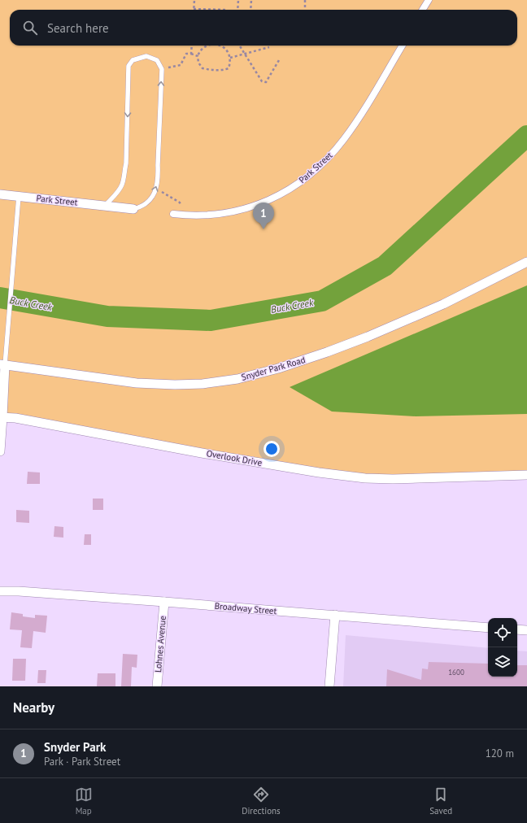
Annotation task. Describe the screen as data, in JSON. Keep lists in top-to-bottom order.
{
  "streets": {
    "street": [
      "Park Street",
      "Snyder Park Road",
      "Overlook Drive",
      "Broadway Street",
      "Lohnes Avenue"
    ]
  },
  "crossings": [
    ["Broadway Street", "Lohnes Avenue"]
  ],
  "water": ["Buck Creek"],
  "house_numbers": ["1600"],
  "page": {
    "search": "Search here",
    "pins": "1",
    "heading": "Nearby",
    "list": [
      {
        "mark": "1",
        "name": "Snyder Park",
        "note": "Park · Park Street",
        "value": "120 m"
      }
    ],
    "nav": ["Map", "Directions", "Saved"]
  }
}
